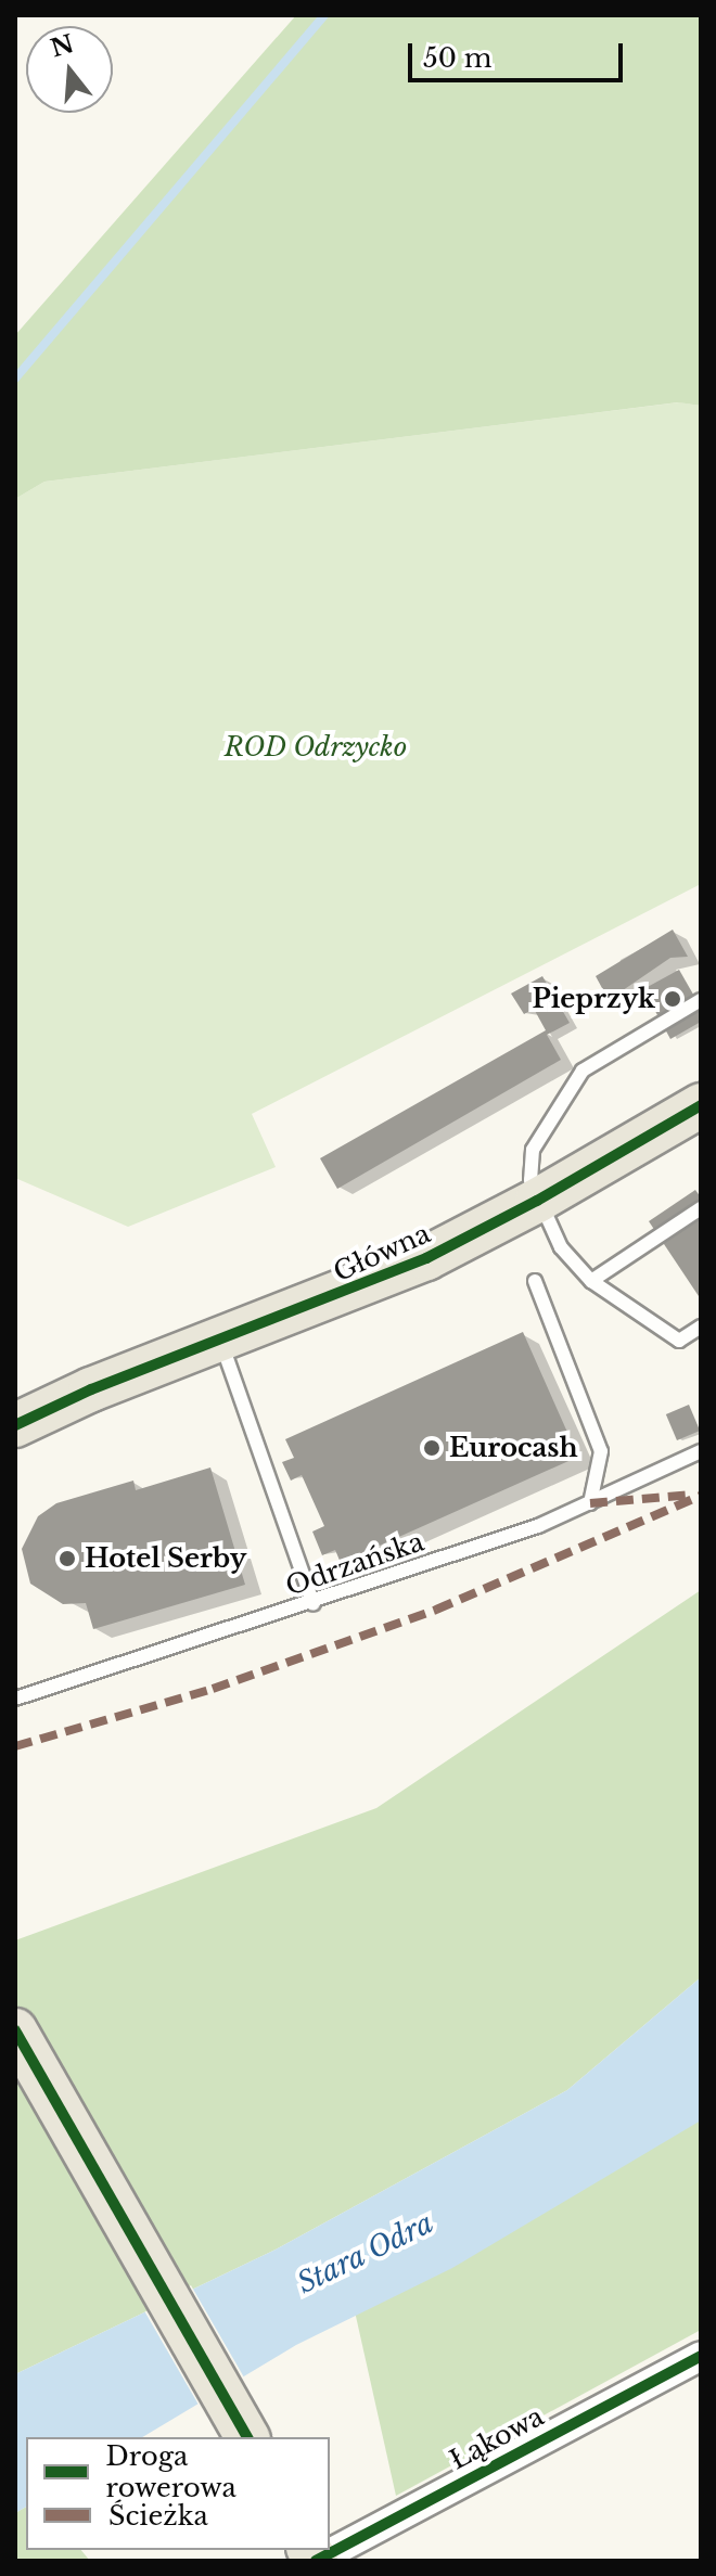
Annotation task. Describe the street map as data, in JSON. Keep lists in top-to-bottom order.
{
  "streets": {
    "main road": ["Główna"],
    "street": ["Łąkowa"],
    "lane": ["Odrzańska"]
  },
  "water": ["Stara Odra"],
  "parks": ["ROD Odrzycko"],
  "places": ["Pieprzyk", "Eurocash", "Hotel Serby"],
  "legend": ["Droga rowerowa", "Ścieżka"],
  "scale_bar": "50 m",
  "north": "top"
}
